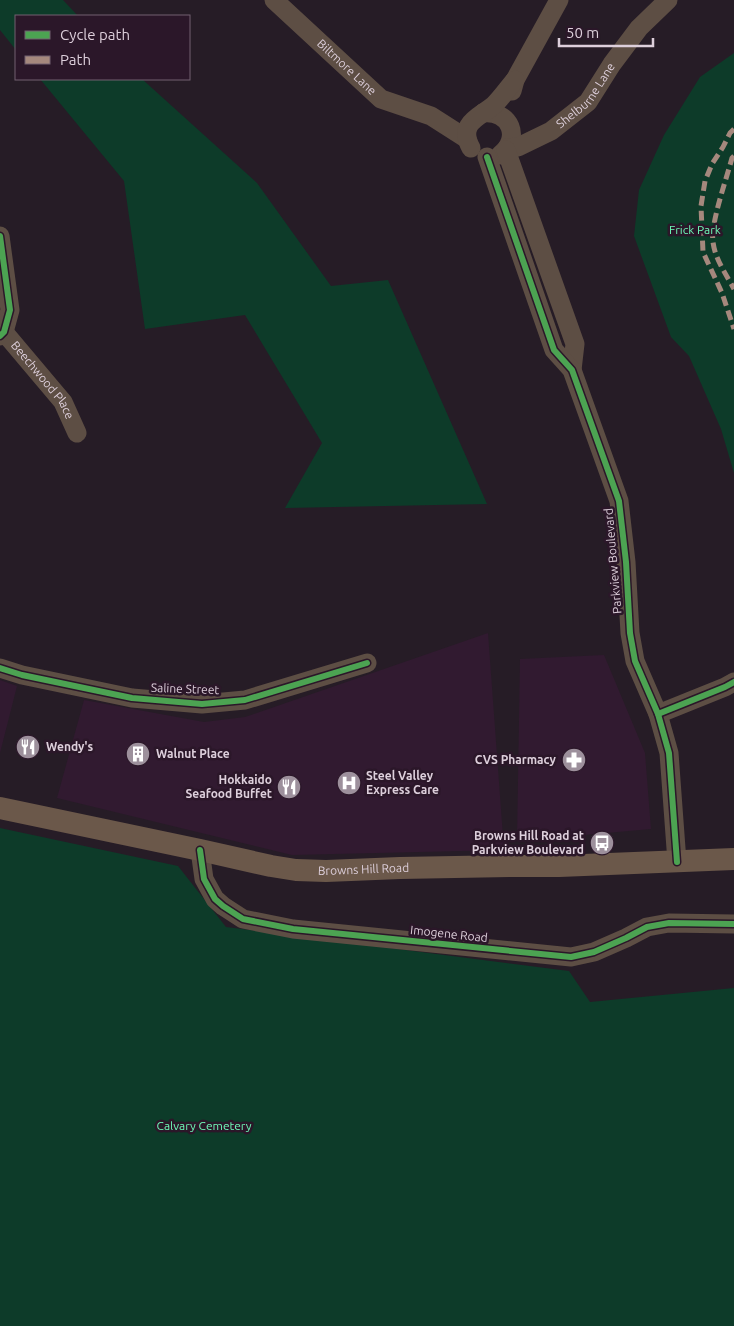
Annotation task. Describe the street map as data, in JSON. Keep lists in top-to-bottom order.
{
  "streets": {
    "main road": ["Browns Hill Road"],
    "street": [
      "Biltmore Lane",
      "Shelburne Lane",
      "Beechwood Place",
      "Parkview Boulevard",
      "Saline Street",
      "Imogene Road"
    ]
  },
  "crossings": [
    ["Biltmore Lane", "Parkview Boulevard"],
    ["Shelburne Lane", "Parkview Boulevard"],
    ["Parkview Boulevard", "Browns Hill Road"],
    ["Browns Hill Road", "Imogene Road"]
  ],
  "parks": ["Frick Park", "Calvary Cemetery"],
  "places": {
    "restaurant": ["Wendy's", "Hokkaido Seafood Buffet"],
    "building": ["Walnut Place"],
    "pharmacy": ["CVS Pharmacy"],
    "hospital": ["Steel Valley Express Care"],
    "bus stop": ["Browns Hill Road at Parkview Boulevard"]
  },
  "legend": ["Cycle path", "Path"],
  "scale_bar": "50 m"
}
